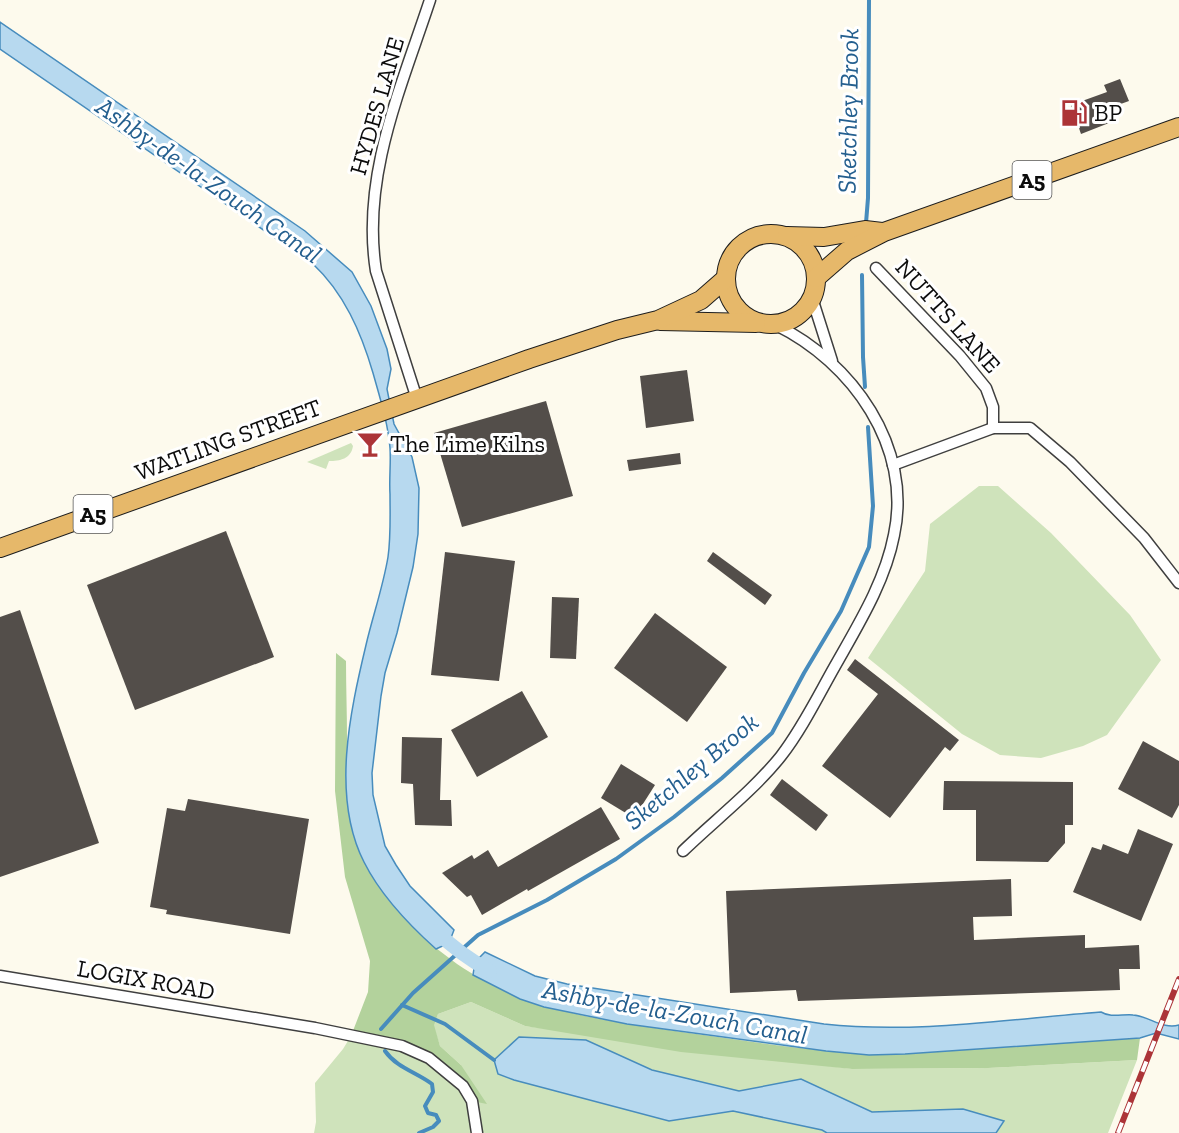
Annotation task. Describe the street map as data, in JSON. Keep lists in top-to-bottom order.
{
  "streets": {
    "highway": ["A5", "WATLING STREET"],
    "street": ["HYDES LANE", "NUTTS LANE", "LOGIX ROAD"]
  },
  "crossings": [
    ["HYDES LANE", "A5"],
    ["HYDES LANE", "WATLING STREET"],
    ["A5", "WATLING STREET"]
  ],
  "water": ["Sketchley Brook", "Ashby-de-la-Zouch Canal"],
  "places": {
    "fuel station": ["BP"],
    "bar": ["The Lime Kilns"]
  }
}
